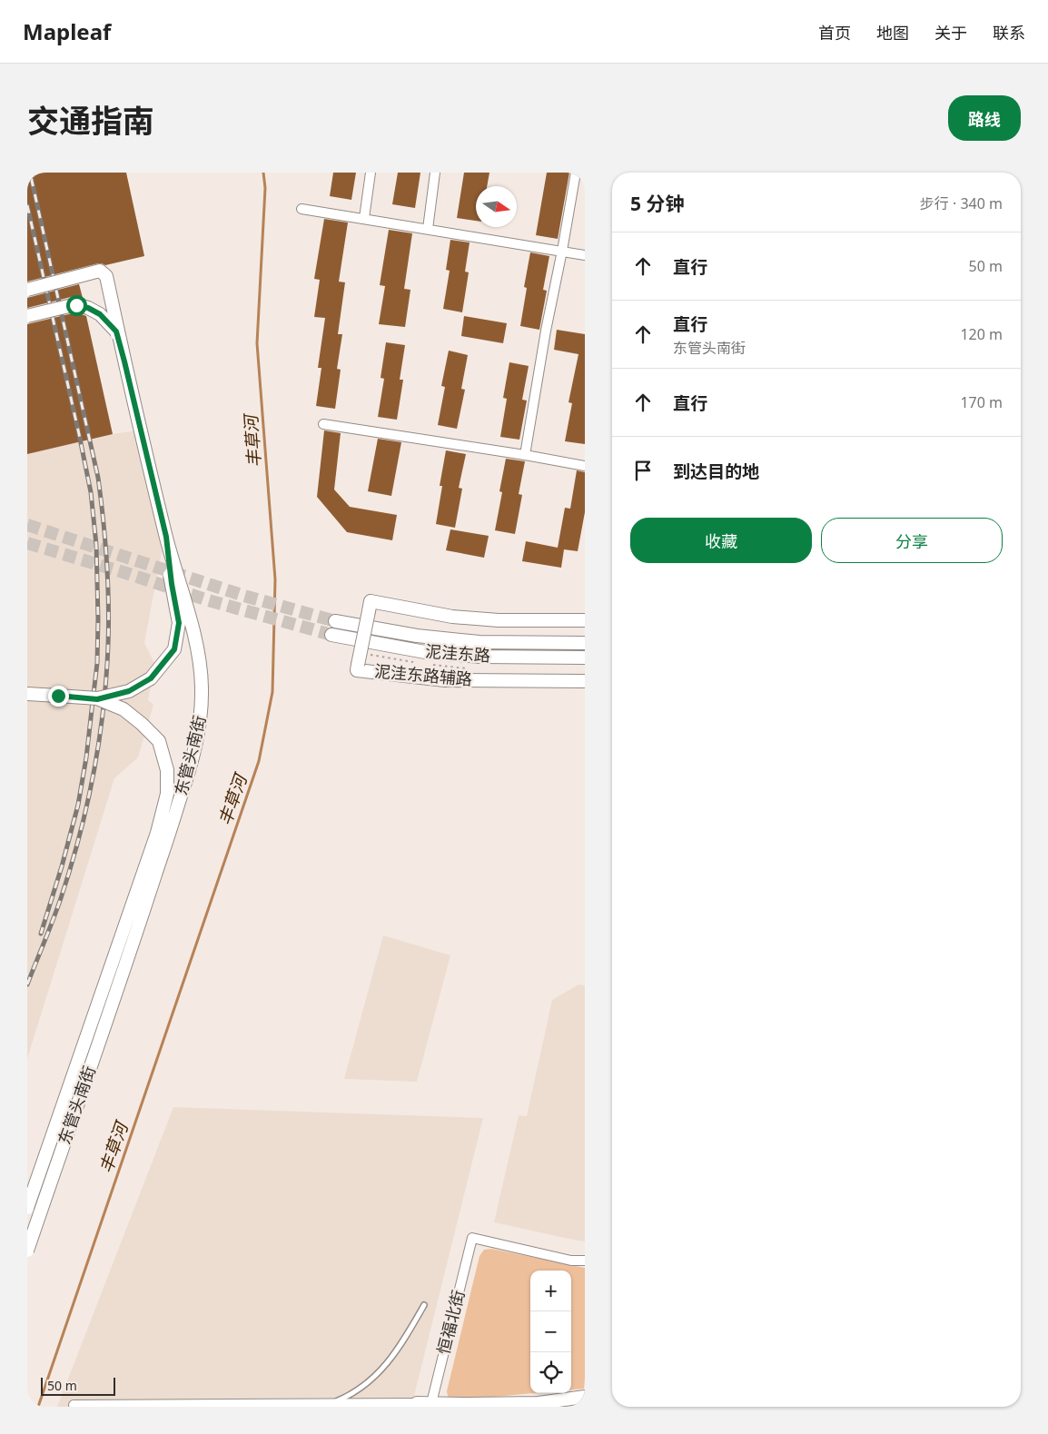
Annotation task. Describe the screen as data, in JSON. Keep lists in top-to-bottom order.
{
  "streets": {
    "main road": ["泥洼东路", "泥洼东路辅路", "东管头南街"],
    "street": ["恒福北街"]
  },
  "water": ["丰草河"],
  "scale_bar": "50 m",
  "north": "right",
  "page": {
    "header": "Mapleaf",
    "nav": [
      "首页",
      "地图",
      "关于",
      "联系"
    ],
    "title": "交通指南",
    "buttons": [
      "路线",
      ["收藏", "分享"]
    ],
    "heading": ["5 分钟", "步行 · 340 m"],
    "list": [
      ["直行", "50 m"],
      ["直行", "东管头南街", "120 m"],
      ["直行", "170 m"],
      "到达目的地"
    ],
    "map_buttons": ["+", "−"],
    "scale": "50 m"
  }
}
